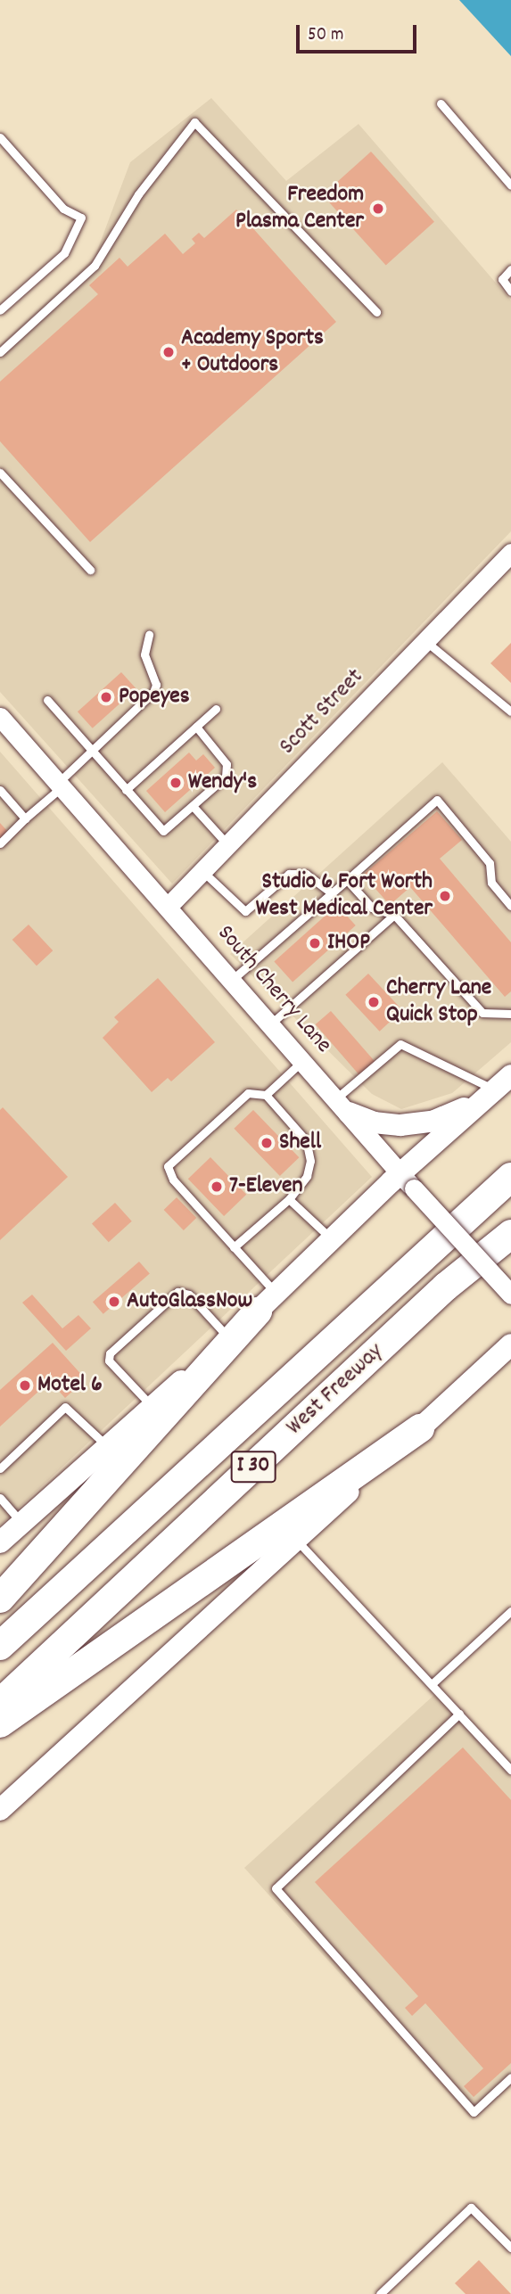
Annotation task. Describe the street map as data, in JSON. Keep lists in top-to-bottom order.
{
  "streets": {
    "highway": ["West Freeway", "I 30"],
    "street": ["Scott Street", "South Cherry Lane"]
  },
  "crossings": [
    ["Scott Street", "South Cherry Lane"]
  ],
  "places": [
    "Freedom Plasma Center",
    "Academy Sports + Outdoors",
    "Popeyes",
    "Wendy's",
    "Studio 6 Fort Worth West Medical Center",
    "IHOP",
    "Cherry Lane Quick Stop",
    "Shell",
    "7-Eleven",
    "AutoGlassNow",
    "Motel 6"
  ],
  "scale_bar": "50 m"
}
